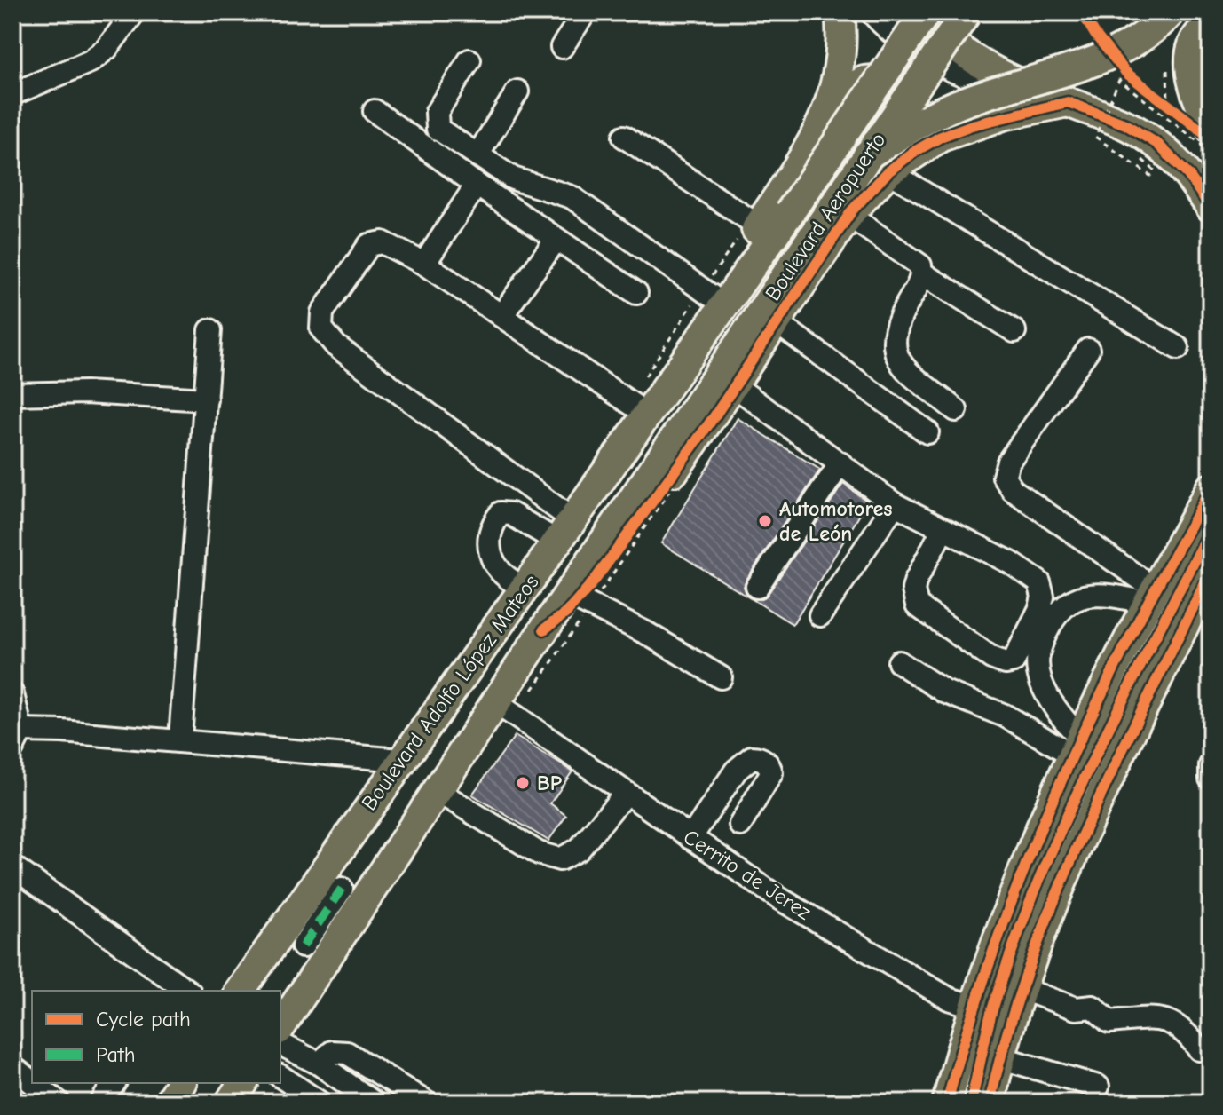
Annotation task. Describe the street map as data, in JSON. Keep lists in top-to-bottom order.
{
  "streets": {
    "main road": ["Boulevard Aeropuerto", "Boulevard Adolfo López Mateos"],
    "street": ["Cerrito de Jerez"]
  },
  "crossings": [
    ["Boulevard Aeropuerto", "Boulevard Adolfo López Mateos"],
    ["Boulevard Adolfo López Mateos", "Cerrito de Jerez"]
  ],
  "places": ["Automotores de León", "BP"],
  "legend": ["Cycle path", "Path"]
}
